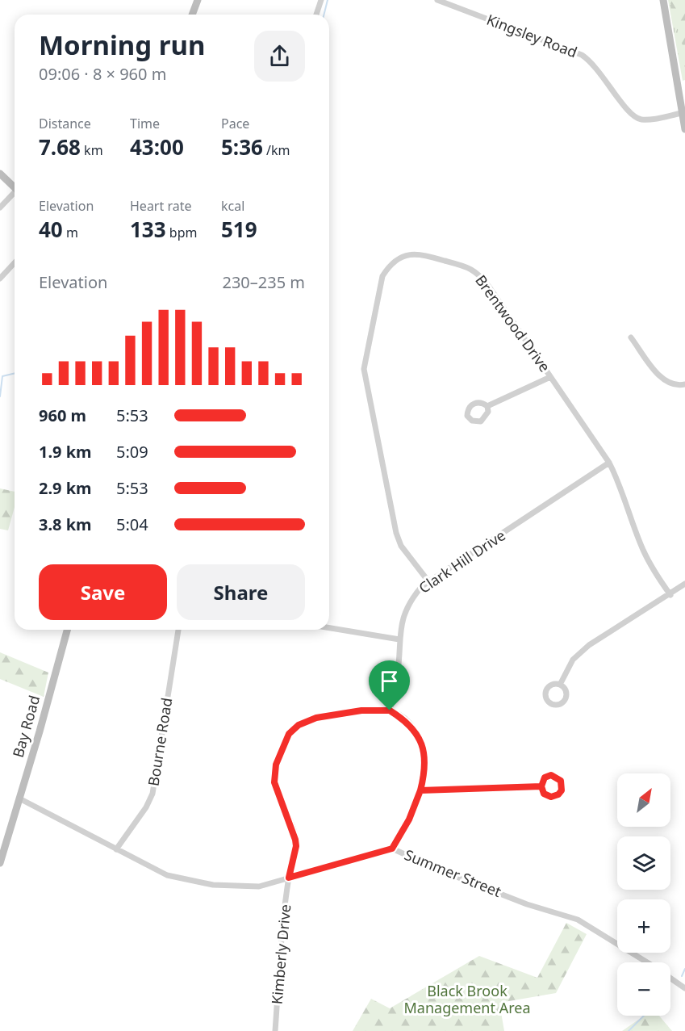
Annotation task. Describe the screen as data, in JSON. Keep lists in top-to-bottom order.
{
  "streets": {
    "main road": ["Bay Road"],
    "street": [
      "Kingsley Road",
      "Brentwood Drive",
      "Clark Hill Drive",
      "Bourne Road",
      "Summer Street",
      "Kimberly Drive"
    ]
  },
  "crossings": [
    ["Brentwood Drive", "Clark Hill Drive"],
    ["Clark Hill Drive", "Kimberly Drive"],
    ["Bay Road", "Summer Street"],
    ["Bourne Road", "Summer Street"],
    ["Summer Street", "Kimberly Drive"]
  ],
  "parks": ["Black Brook Management Area"],
  "north": "top right",
  "page": {
    "heading": ["Morning run", "09:06 · 8 × 960 m"],
    "stats": [
      ["Distance", "7.68 km"],
      ["Time", "43:00"],
      ["Pace", "5:36 /km"],
      ["Elevation", "40 m"],
      ["Heart rate", "133 bpm"],
      ["kcal", "519"]
    ],
    "chart": ["Elevation", "230–235 m"],
    "list": [
      {
        "name": "960 m",
        "note": "5:53"
      },
      {
        "name": "1.9 km",
        "note": "5:09"
      },
      {
        "name": "2.9 km",
        "note": "5:53"
      },
      {
        "name": "3.8 km",
        "note": "5:04"
      }
    ],
    "buttons": ["Save", "Share"],
    "map_buttons": ["+", "−"]
  }
}
